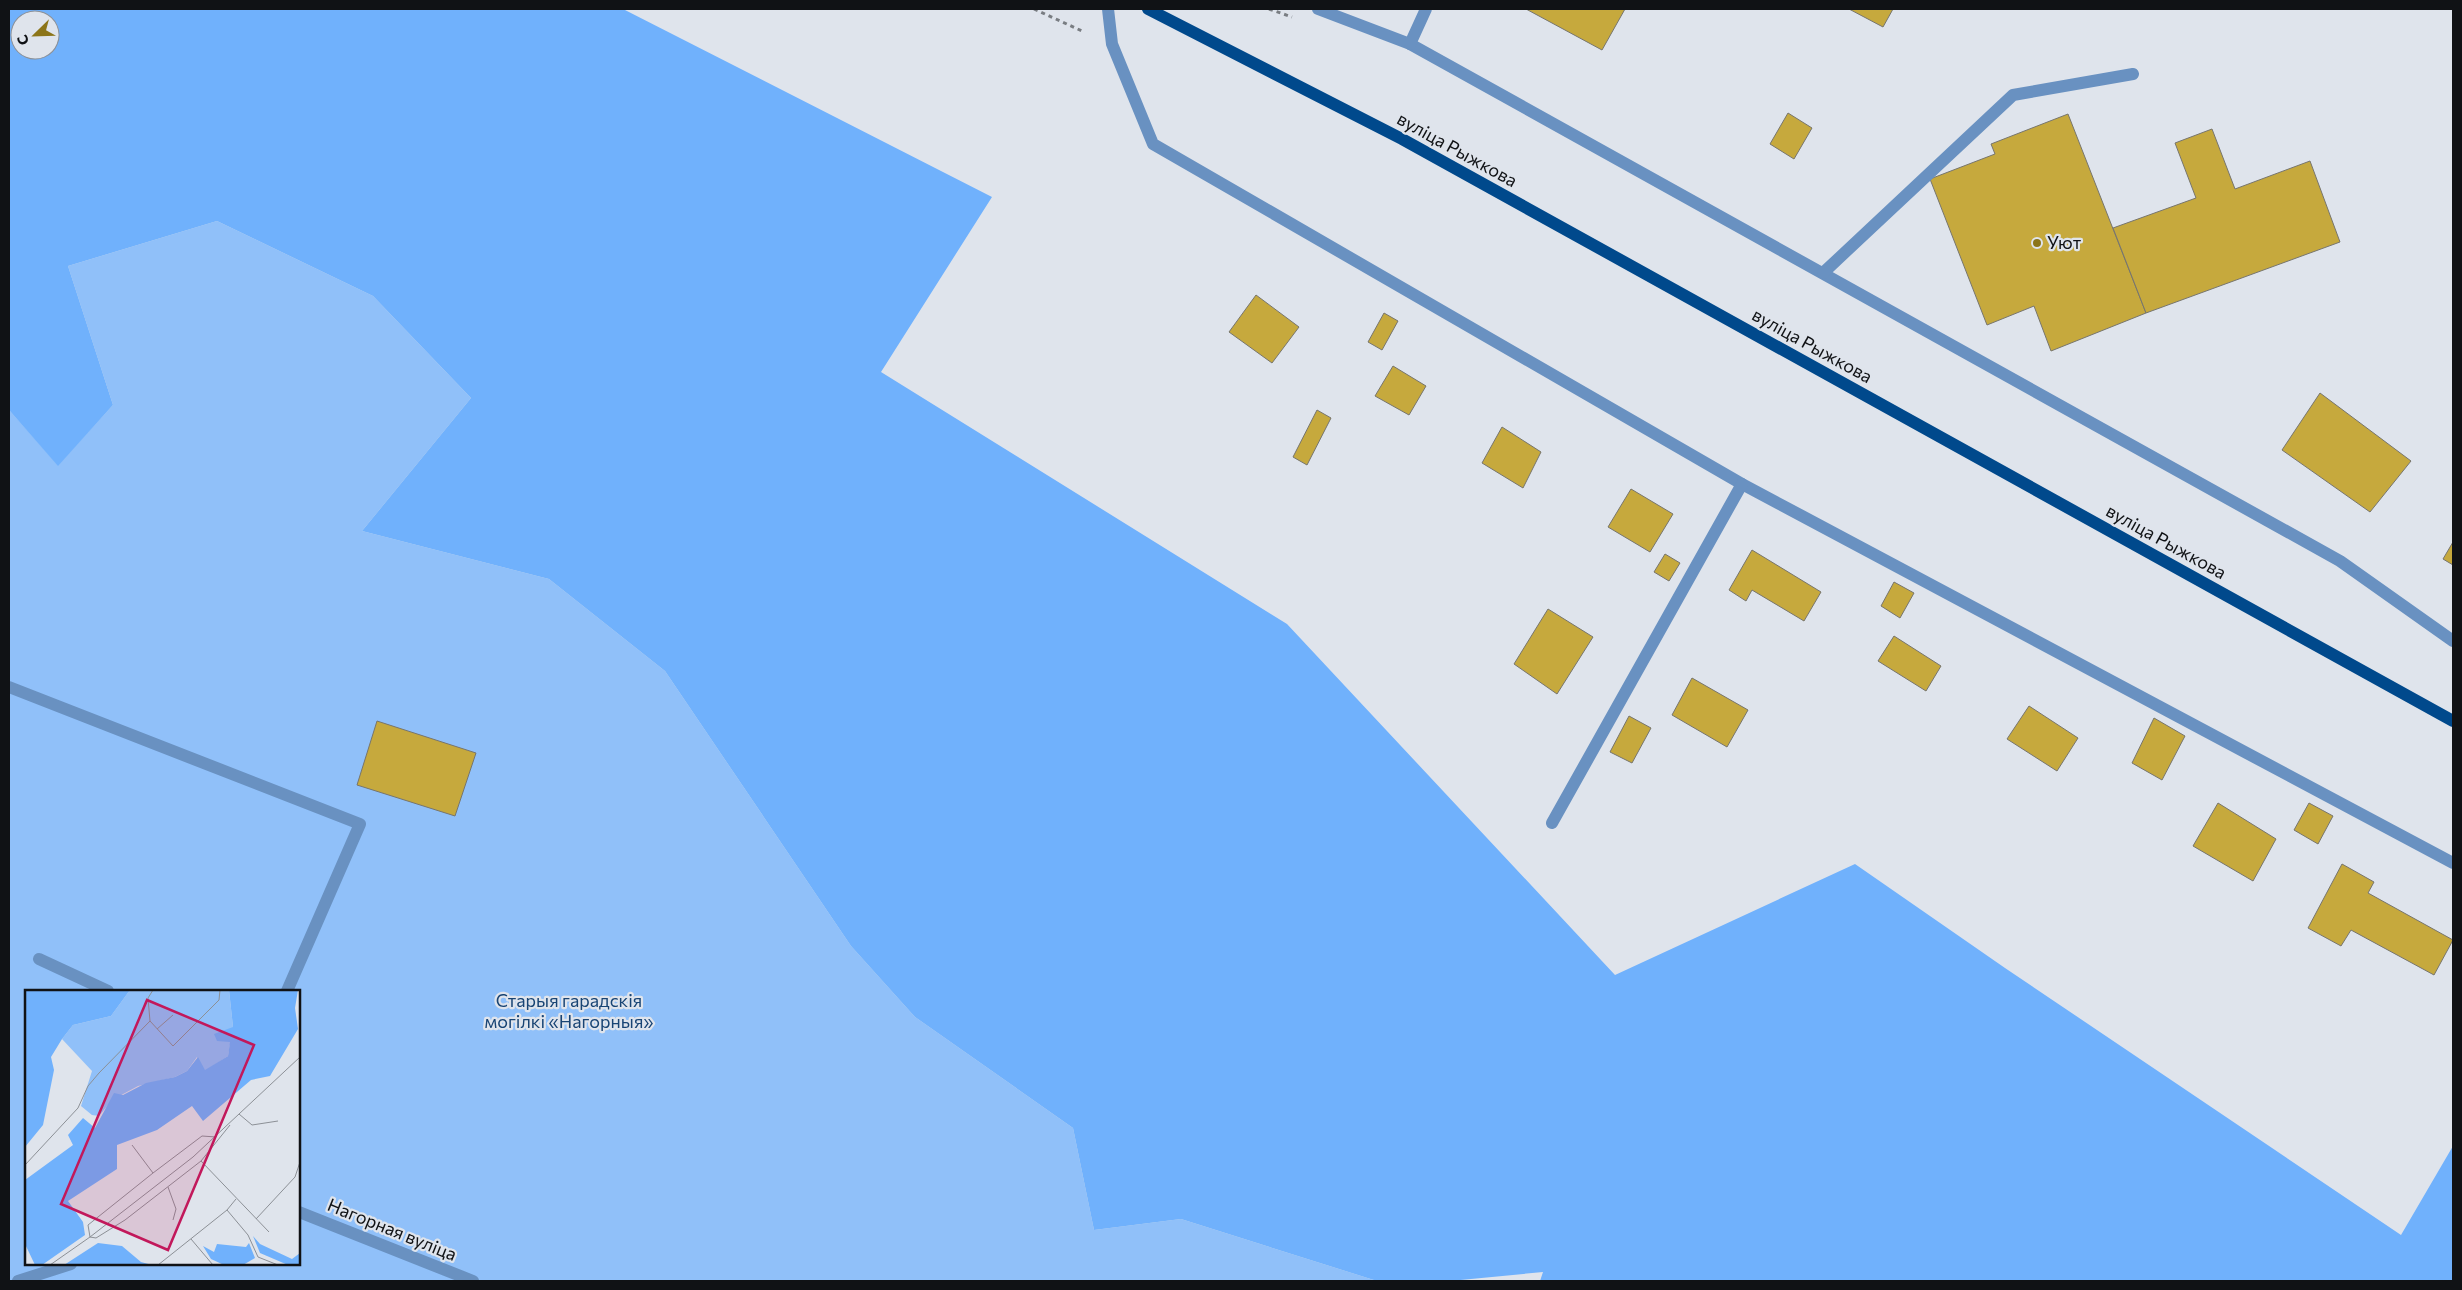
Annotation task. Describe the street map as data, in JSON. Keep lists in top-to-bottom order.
{
  "streets": {
    "main road": ["вуліца Рыжкова"],
    "street": ["Нагорная вуліца"]
  },
  "parks": ["Старыя гарадскія могілкі «Нагорныя»"],
  "places": ["Уют"],
  "north": "bottom left"
}
